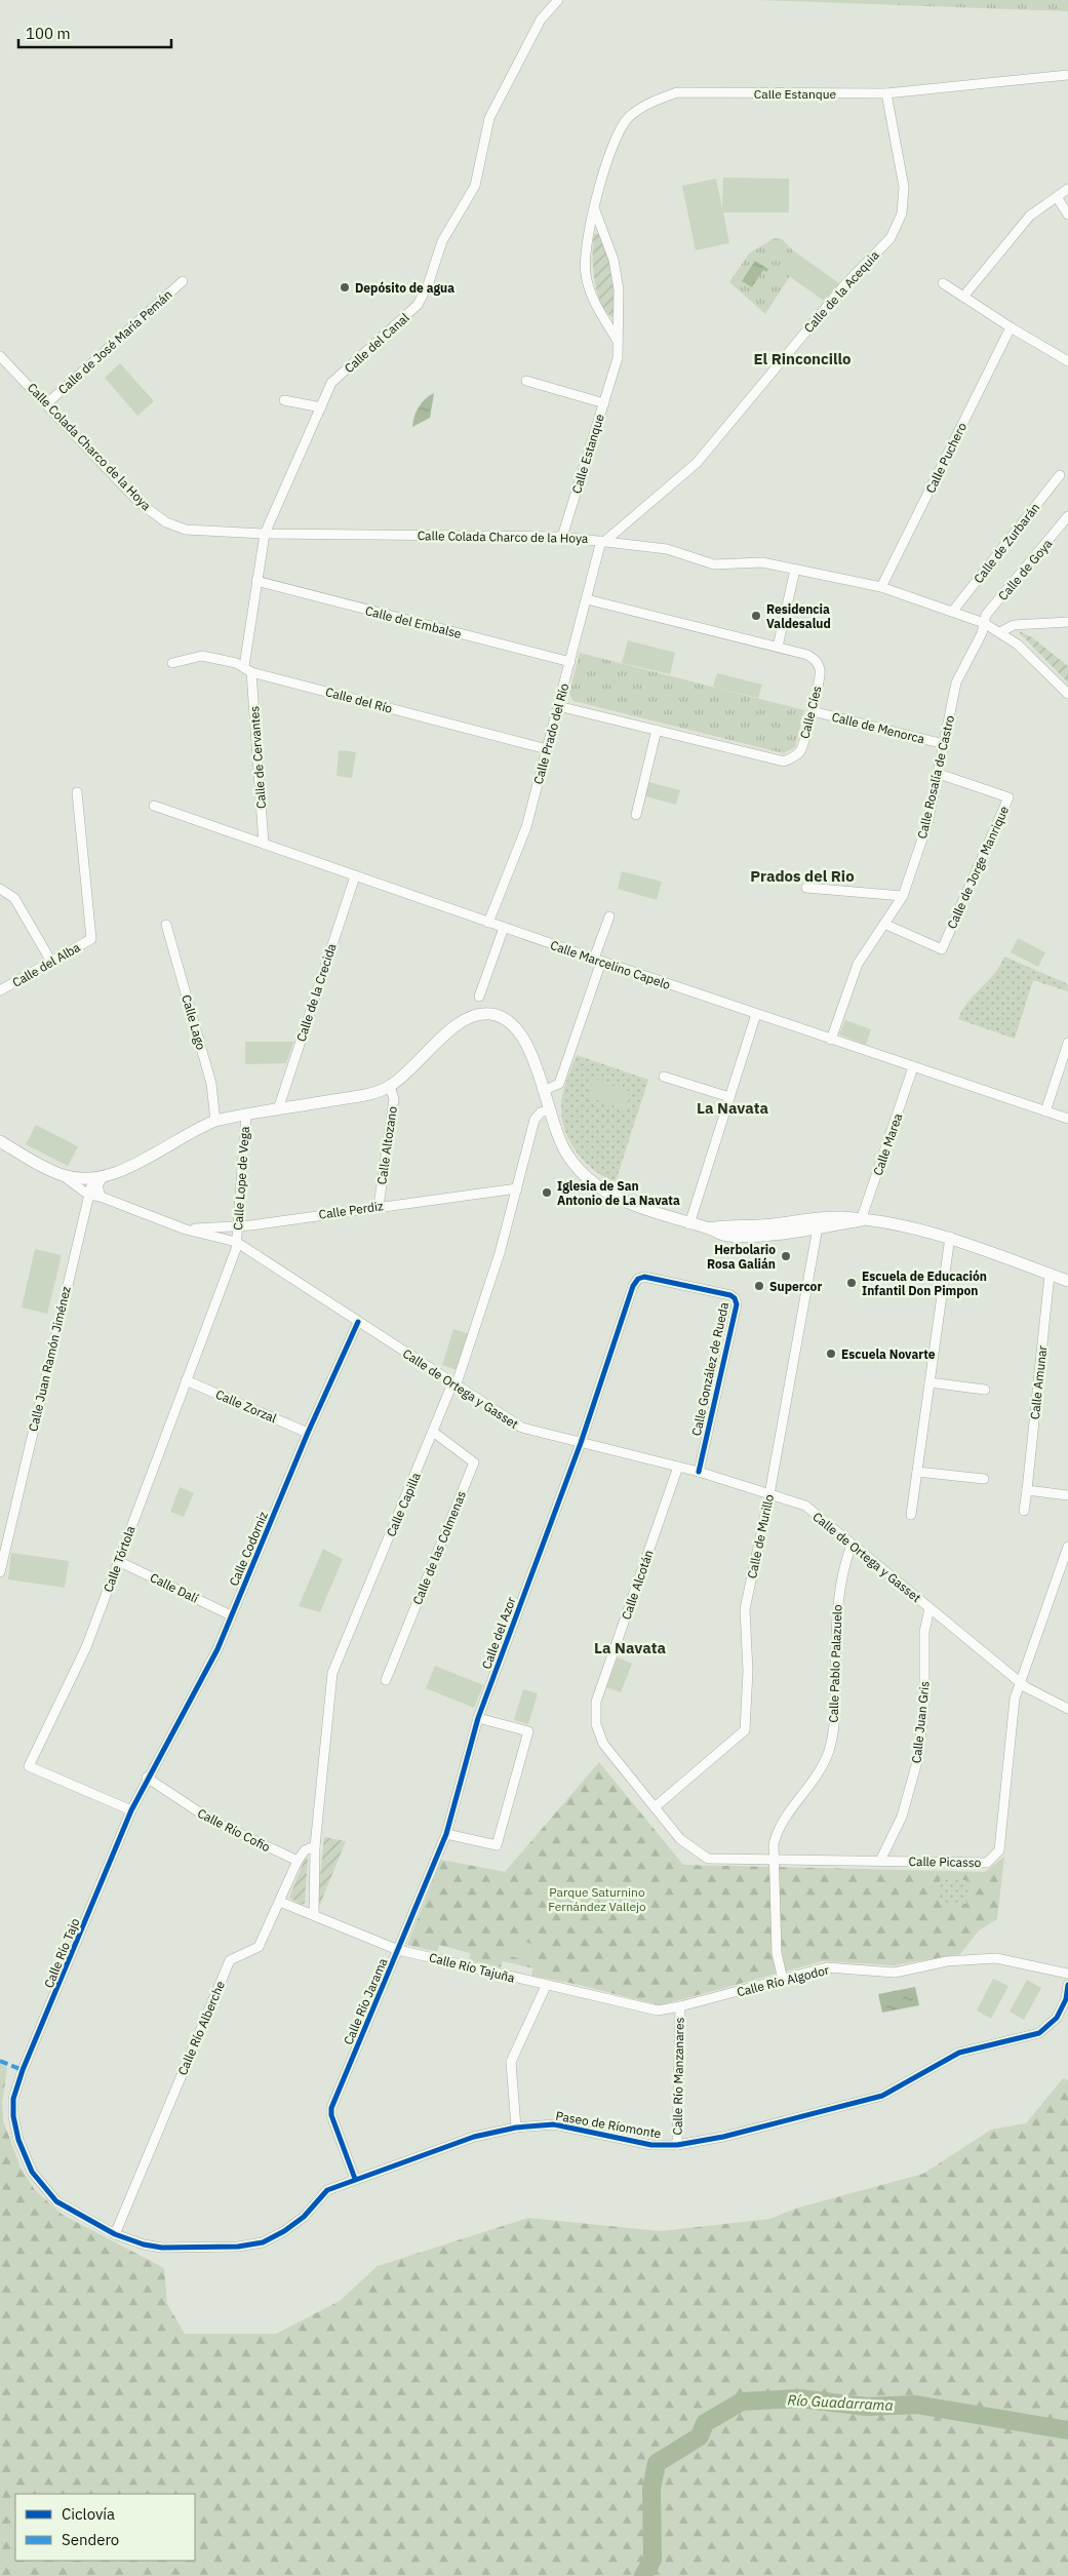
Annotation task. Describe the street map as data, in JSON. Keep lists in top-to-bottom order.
{
  "streets": {
    "street": [
      "Calle Estanque",
      "Calle de la Acequia",
      "Calle de José María Pemán",
      "Calle del Canal",
      "Calle Colada Charco de la Hoya",
      "Calle Puchero",
      "Calle de Zurbarán",
      "Calle de Goya",
      "Calle del Embalse",
      "Calle del Río",
      "Calle Cíes",
      "Calle de Menorca",
      "Calle Prado del Río",
      "Calle de Cervantes",
      "Calle Rosalía de Castro",
      "Calle de Jorge Manrique",
      "Calle del Alba",
      "Calle Marcelino Capelo",
      "Calle de la Crecida",
      "Calle Lago",
      "Calle Marea",
      "Calle Altozano",
      "Calle Lope de Vega",
      "Calle Perdiz",
      "Calle Juan Ramón Jiménez",
      "Calle González de Rueda",
      "Calle Amunar",
      "Calle de Ortega y Gasset",
      "Calle Zorzal",
      "Calle Capilla",
      "Calle de Murillo",
      "Calle de las Colmenas",
      "Calle Codorniz",
      "Calle Tórtola",
      "Calle Alcotán",
      "Calle Dalí",
      "Calle del Azor",
      "Calle Pablo Palazuelo",
      "Calle Juan Gris",
      "Calle Río Cofio",
      "Calle Picasso",
      "Calle Río Tajo",
      "Calle Río Tajuña",
      "Calle Río Algodor",
      "Calle Río Jarama",
      "Calle Río Alberche",
      "Calle Río Manzanares",
      "Paseo de Ríomonte"
    ]
  },
  "crossings": [
    ["Calle Estanque", "Calle de la Acequia"],
    ["Calle Estanque", "Calle Colada Charco de la Hoya"],
    ["Calle de la Acequia", "Calle Colada Charco de la Hoya"],
    ["Calle de la Acequia", "Calle Prado del Río"],
    ["Calle de José María Pemán", "Calle Colada Charco de la Hoya"],
    ["Calle del Canal", "Calle Colada Charco de la Hoya"],
    ["Calle del Canal", "Calle del Embalse"],
    ["Calle del Canal", "Calle del Río"],
    ["Calle del Canal", "Calle de Cervantes"],
    ["Calle Colada Charco de la Hoya", "Calle Puchero"],
    ["Calle Colada Charco de la Hoya", "Calle de Zurbarán"],
    ["Calle Colada Charco de la Hoya", "Calle de Goya"],
    ["Calle Colada Charco de la Hoya", "Calle Prado del Río"],
    ["Calle Colada Charco de la Hoya", "Calle Rosalía de Castro"],
    ["Calle de Goya", "Calle Rosalía de Castro"],
    ["Calle del Embalse", "Calle Prado del Río"],
    ["Calle del Río", "Calle Prado del Río"],
    ["Calle del Río", "Calle de Cervantes"],
    ["Calle Cíes", "Calle de Menorca"],
    ["Calle Cíes", "Calle Prado del Río"],
    ["Calle de Menorca", "Calle Rosalía de Castro"],
    ["Calle Prado del Río", "Calle Marcelino Capelo"],
    ["Calle de Cervantes", "Calle Marcelino Capelo"],
    ["Calle Rosalía de Castro", "Calle de Jorge Manrique"],
    ["Calle Rosalía de Castro", "Calle Marcelino Capelo"],
    ["Calle Marcelino Capelo", "Calle de la Crecida"],
    ["Calle Marcelino Capelo", "Calle Marea"],
    ["Calle Altozano", "Calle Perdiz"],
    ["Calle Lope de Vega", "Calle Perdiz"],
    ["Calle Lope de Vega", "Calle de Ortega y Gasset"],
    ["Calle Lope de Vega", "Calle Tórtola"],
    ["Calle Perdiz", "Calle Juan Ramón Jiménez"],
    ["Calle Perdiz", "Calle de Ortega y Gasset"],
    ["Calle Perdiz", "Calle Capilla"],
    ["Calle Perdiz", "Calle Tórtola"],
    ["Calle González de Rueda", "Calle de Ortega y Gasset"],
    ["Calle González de Rueda", "Calle del Azor"],
    ["Calle de Ortega y Gasset", "Calle Capilla"],
    ["Calle de Ortega y Gasset", "Calle de Murillo"],
    ["Calle de Ortega y Gasset", "Calle Codorniz"],
    ["Calle de Ortega y Gasset", "Calle Tórtola"],
    ["Calle de Ortega y Gasset", "Calle Alcotán"],
    ["Calle de Ortega y Gasset", "Calle del Azor"],
    ["Calle de Ortega y Gasset", "Calle Pablo Palazuelo"],
    ["Calle de Ortega y Gasset", "Calle Juan Gris"],
    ["Calle de Ortega y Gasset", "Calle Picasso"],
    ["Calle Zorzal", "Calle Codorniz"],
    ["Calle Zorzal", "Calle Tórtola"],
    ["Calle Capilla", "Calle de las Colmenas"],
    ["Calle Capilla", "Calle Río Alberche"],
    ["Calle de Murillo", "Calle Alcotán"],
    ["Calle de Murillo", "Calle Picasso"],
    ["Calle Codorniz", "Calle Dalí"],
    ["Calle Codorniz", "Calle Río Cofio"],
    ["Calle Codorniz", "Calle Río Tajo"],
    ["Calle Tórtola", "Calle Dalí"],
    ["Calle Tórtola", "Calle Río Tajo"],
    ["Calle Alcotán", "Calle Picasso"],
    ["Calle del Azor", "Calle Río Jarama"],
    ["Calle Pablo Palazuelo", "Calle Picasso"],
    ["Calle Pablo Palazuelo", "Calle Río Algodor"],
    ["Calle Juan Gris", "Calle Picasso"],
    ["Calle Río Cofio", "Calle Río Tajo"],
    ["Calle Río Cofio", "Calle Río Alberche"],
    ["Calle Río Tajo", "Paseo de Ríomonte"],
    ["Calle Río Tajuña", "Calle Río Algodor"],
    ["Calle Río Tajuña", "Calle Río Jarama"],
    ["Calle Río Tajuña", "Calle Río Manzanares"],
    ["Calle Río Algodor", "Calle Río Manzanares"],
    ["Calle Río Jarama", "Paseo de Ríomonte"],
    ["Calle Río Alberche", "Paseo de Ríomonte"],
    ["Calle Río Manzanares", "Paseo de Ríomonte"]
  ],
  "districts": [
    "El Rinconcillo",
    "Prados del Rio",
    "La Navata",
    "La Navata"
  ],
  "water": ["Río Guadarrama"],
  "parks": ["Parque Saturnino Fernández Vallejo"],
  "places": [
    "Depósito de agua",
    "Residencia Valdesalud",
    "Iglesia de San Antonio de La Navata",
    "Herbolario Rosa Galián",
    "Escuela de Educación Infantil Don Pimpon",
    "Supercor",
    "Escuela Novarte"
  ],
  "legend": ["Ciclovía", "Sendero"],
  "scale_bar": "100 m"
}
